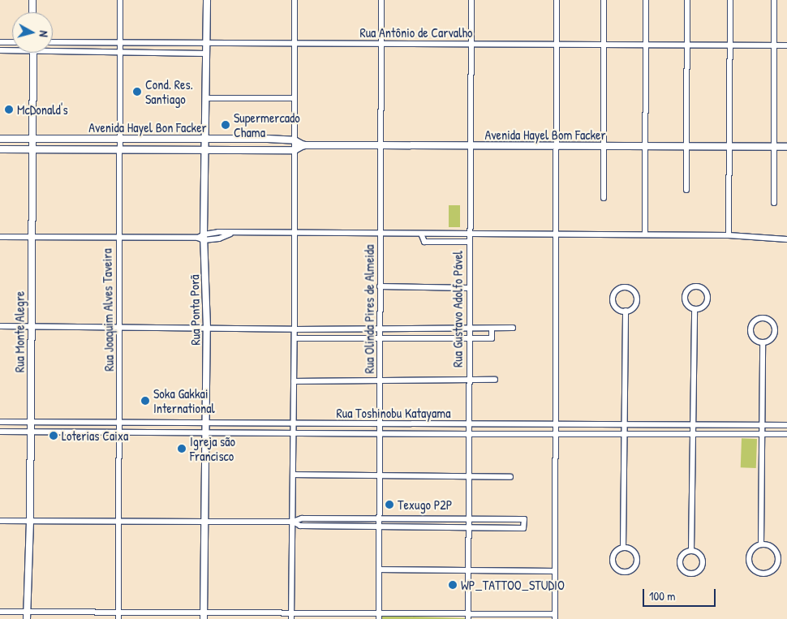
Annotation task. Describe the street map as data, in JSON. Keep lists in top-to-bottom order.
{
  "streets": {
    "street": [
      "Rua Antônio de Carvalho",
      "Avenida Hayel Bon Facker",
      "Avenida Hayel Bom Facker",
      "Rua Olinda Pires de Almeida",
      "Rua Gustavo Adolfo Pável",
      "Rua Joaquim Alves Taveira",
      "Rua Ponta Porã",
      "Rua Monte Alegre",
      "Rua Toshinobu Katayama"
    ]
  },
  "crossings": [
    ["Rua Antônio de Carvalho", "Rua Olinda Pires de Almeida"],
    ["Rua Antônio de Carvalho", "Rua Gustavo Adolfo Pável"],
    ["Rua Antônio de Carvalho", "Rua Joaquim Alves Taveira"],
    ["Rua Antônio de Carvalho", "Rua Ponta Porã"],
    ["Avenida Hayel Bon Facker", "Avenida Hayel Bom Facker"],
    ["Avenida Hayel Bon Facker", "Rua Joaquim Alves Taveira"],
    ["Avenida Hayel Bon Facker", "Rua Ponta Porã"],
    ["Avenida Hayel Bon Facker", "Rua Monte Alegre"],
    ["Avenida Hayel Bom Facker", "Rua Olinda Pires de Almeida"],
    ["Avenida Hayel Bom Facker", "Rua Gustavo Adolfo Pável"],
    ["Rua Olinda Pires de Almeida", "Rua Toshinobu Katayama"],
    ["Rua Gustavo Adolfo Pável", "Rua Toshinobu Katayama"],
    ["Rua Joaquim Alves Taveira", "Rua Toshinobu Katayama"],
    ["Rua Ponta Porã", "Rua Toshinobu Katayama"],
    ["Rua Monte Alegre", "Rua Toshinobu Katayama"]
  ],
  "places": [
    "Cond. Res. Santiago",
    "McDonald's",
    "Supermercado Chama",
    "Soka Gakkai International",
    "Loterias Caixa",
    "Igreja são Francisco",
    "Texugo P2P",
    "WP_TATTOO_STUDIO"
  ],
  "scale_bar": "100 m",
  "north": "right"
}
